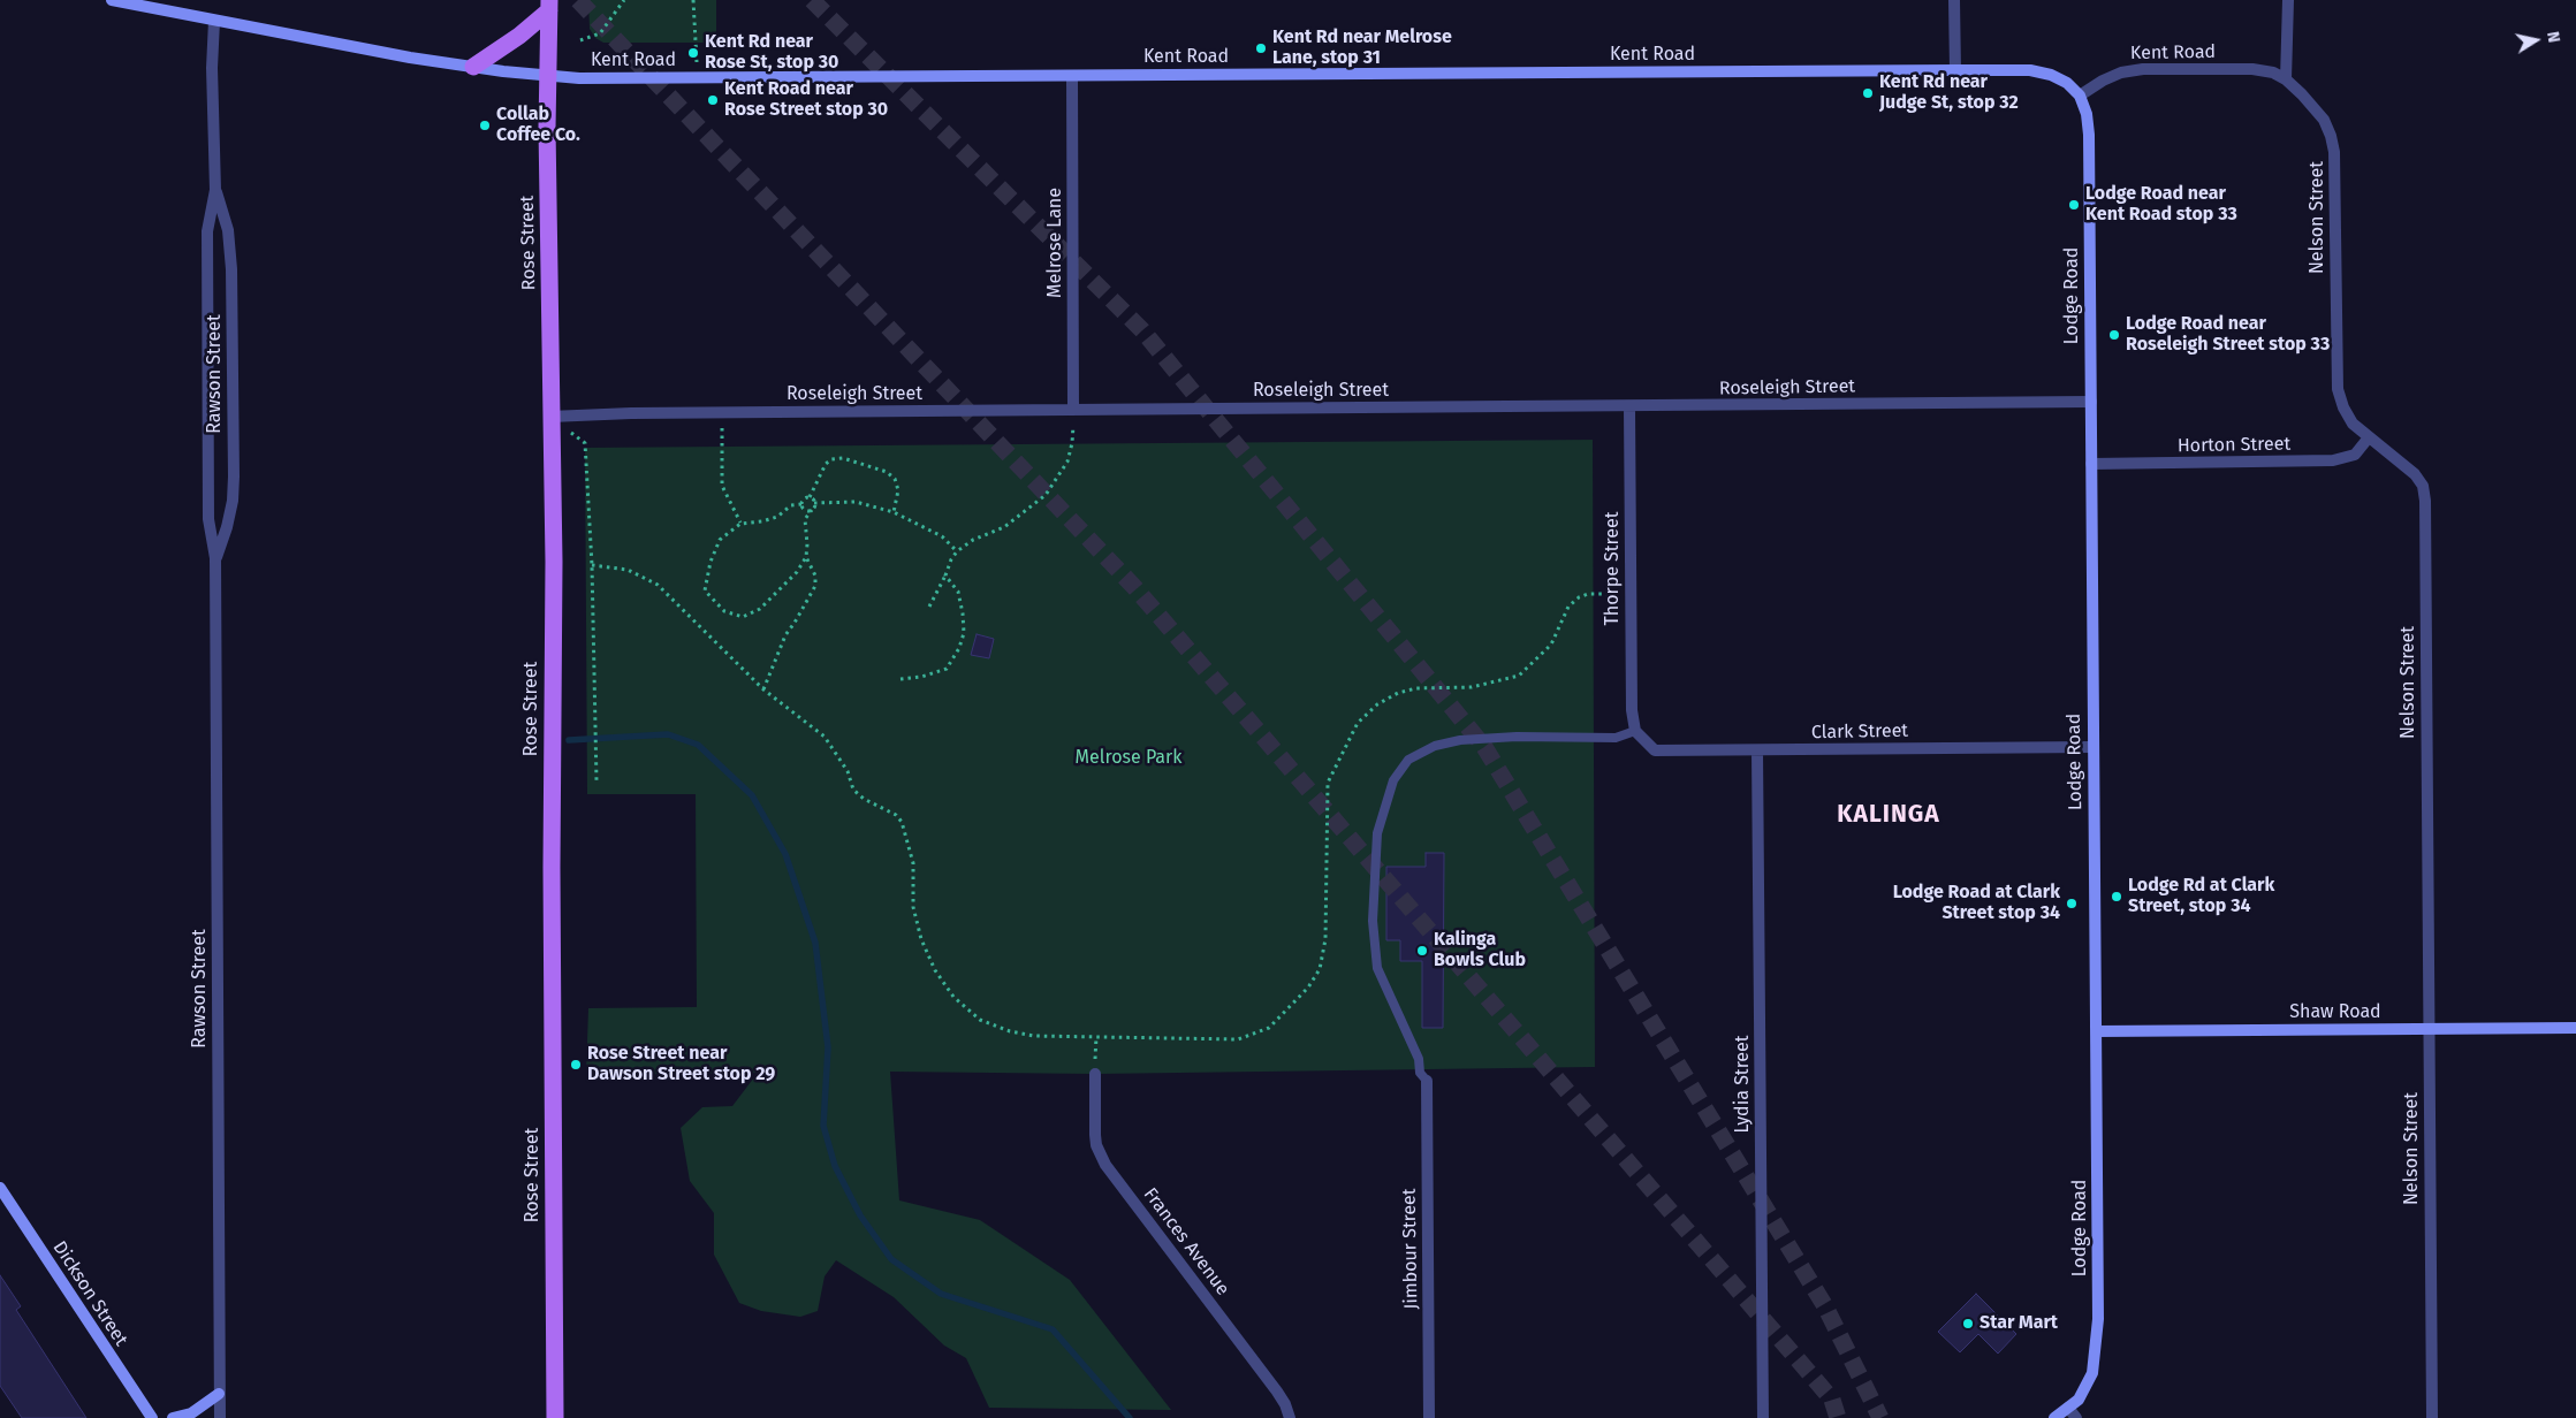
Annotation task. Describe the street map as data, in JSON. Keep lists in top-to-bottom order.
{
  "streets": {
    "main road": ["Rose Street"],
    "street": [
      "Kent Road",
      "Nelson Street",
      "Melrose Lane",
      "Lodge Road",
      "Rawson Street",
      "Roseleigh Street",
      "Horton Street",
      "Thorpe Street",
      "Clark Street",
      "Shaw Road",
      "Lydia Street",
      "Frances Avenue",
      "Jimbour Street",
      "Dickson Street"
    ]
  },
  "crossings": [
    ["Kent Road", "Nelson Street"],
    ["Kent Road", "Rose Street"],
    ["Kent Road", "Melrose Lane"],
    ["Kent Road", "Lodge Road"],
    ["Kent Road", "Rawson Street"],
    ["Nelson Street", "Horton Street"],
    ["Nelson Street", "Shaw Road"],
    ["Rose Street", "Roseleigh Street"],
    ["Melrose Lane", "Roseleigh Street"],
    ["Lodge Road", "Roseleigh Street"],
    ["Lodge Road", "Horton Street"],
    ["Lodge Road", "Clark Street"],
    ["Lodge Road", "Shaw Road"],
    ["Roseleigh Street", "Thorpe Street"],
    ["Thorpe Street", "Clark Street"],
    ["Clark Street", "Lydia Street"]
  ],
  "districts": ["KALINGA"],
  "parks": ["Melrose Park"],
  "places": [
    "Kent Rd near Melrose Lane, stop 31",
    "Kent Rd near Rose St, stop 30",
    "Kent Rd near Judge St, stop 32",
    "Kent Road near Rose Street stop 30",
    "Collab Coffee Co.",
    "Lodge Road near Kent Road stop 33",
    "Lodge Road near Roseleigh Street stop 33",
    "Lodge Rd at Clark Street, stop 34",
    "Lodge Road at Clark Street stop 34",
    "Kalinga Bowls Club",
    "Rose Street near Dawson Street stop 29",
    "Star Mart"
  ],
  "north": "right"
}
